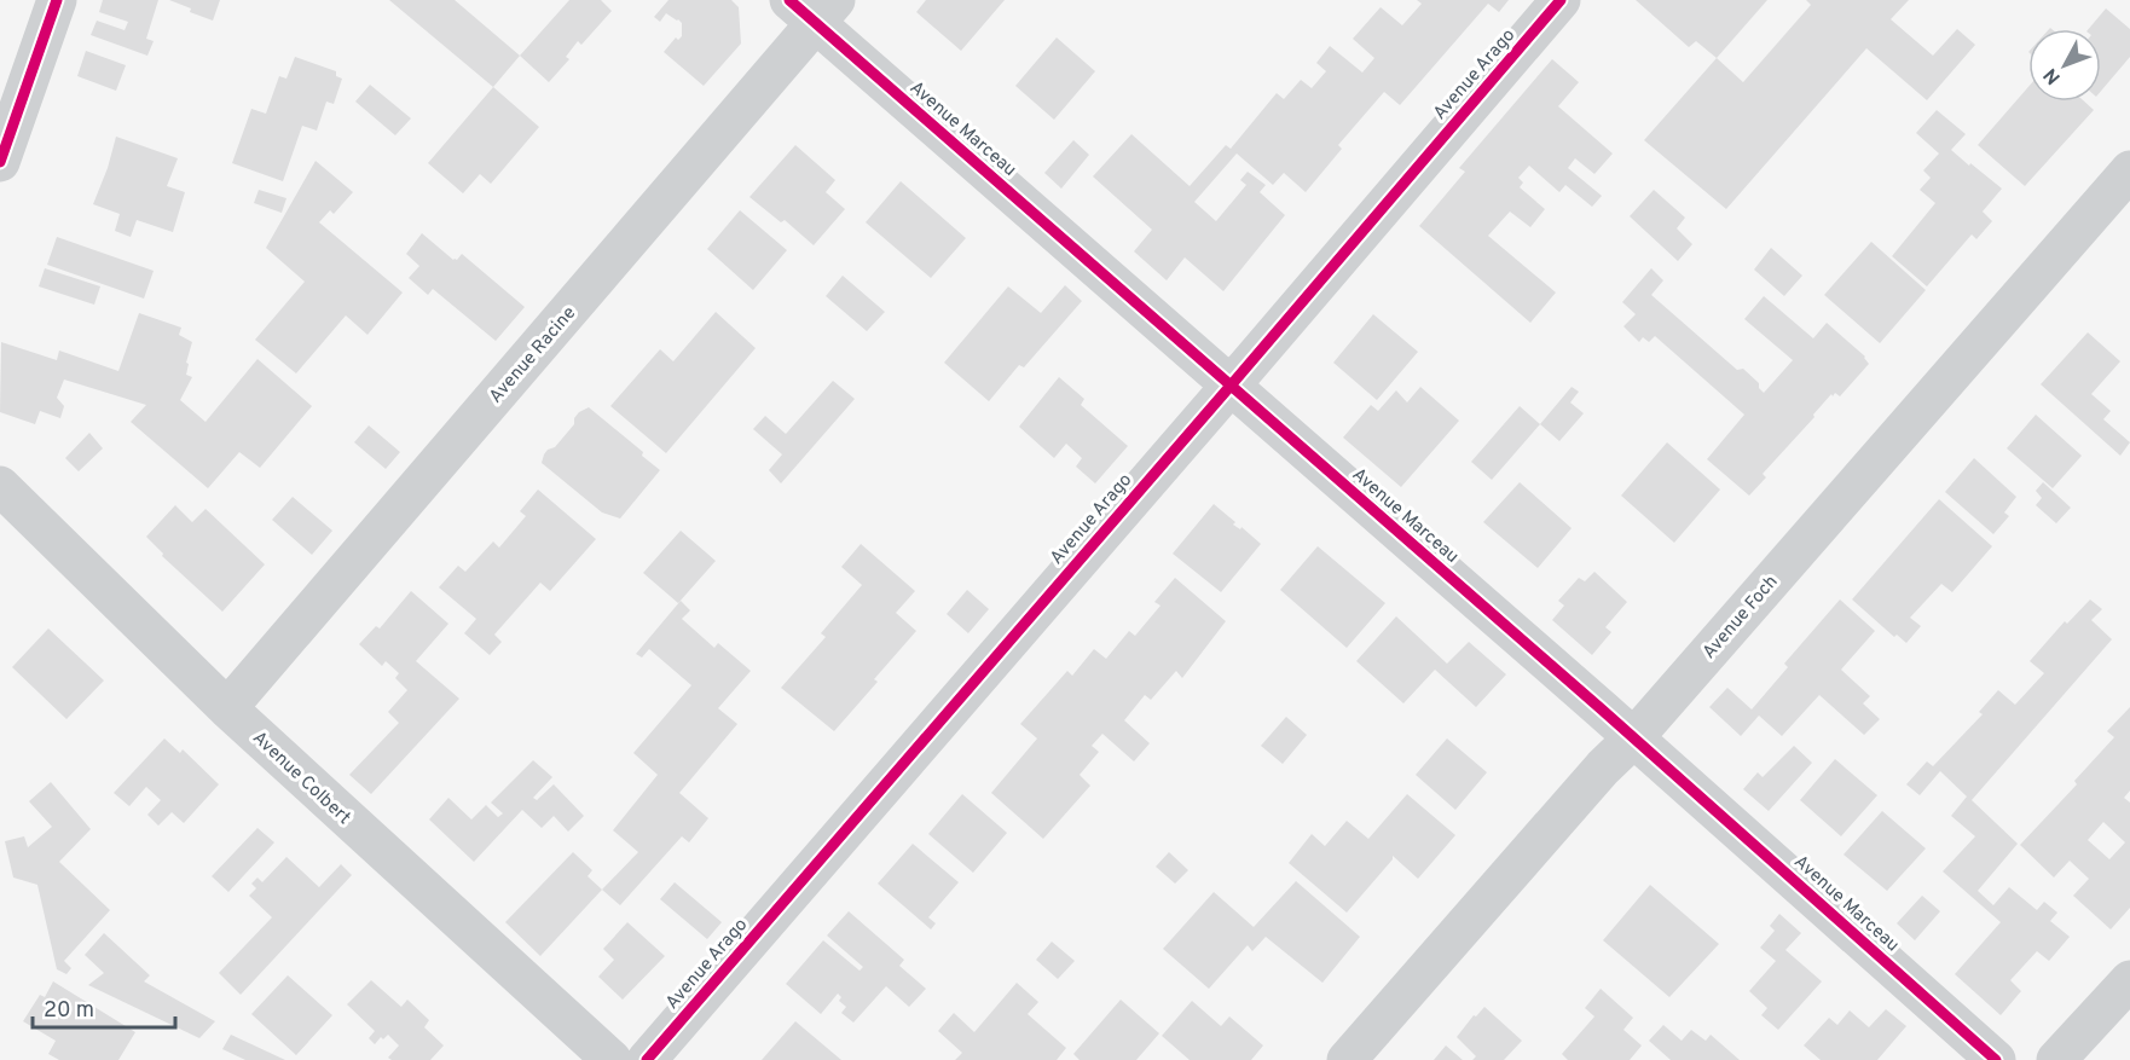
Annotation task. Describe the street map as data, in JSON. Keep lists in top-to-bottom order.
{
  "streets": {
    "street": [
      "Avenue Arago",
      "Avenue Marceau",
      "Avenue Racine",
      "Avenue Foch",
      "Avenue Colbert"
    ]
  },
  "crossings": [
    ["Avenue Arago", "Avenue Marceau"],
    ["Avenue Marceau", "Avenue Racine"],
    ["Avenue Marceau", "Avenue Foch"],
    ["Avenue Racine", "Avenue Colbert"]
  ],
  "scale_bar": "20 m",
  "north": "bottom left"
}
